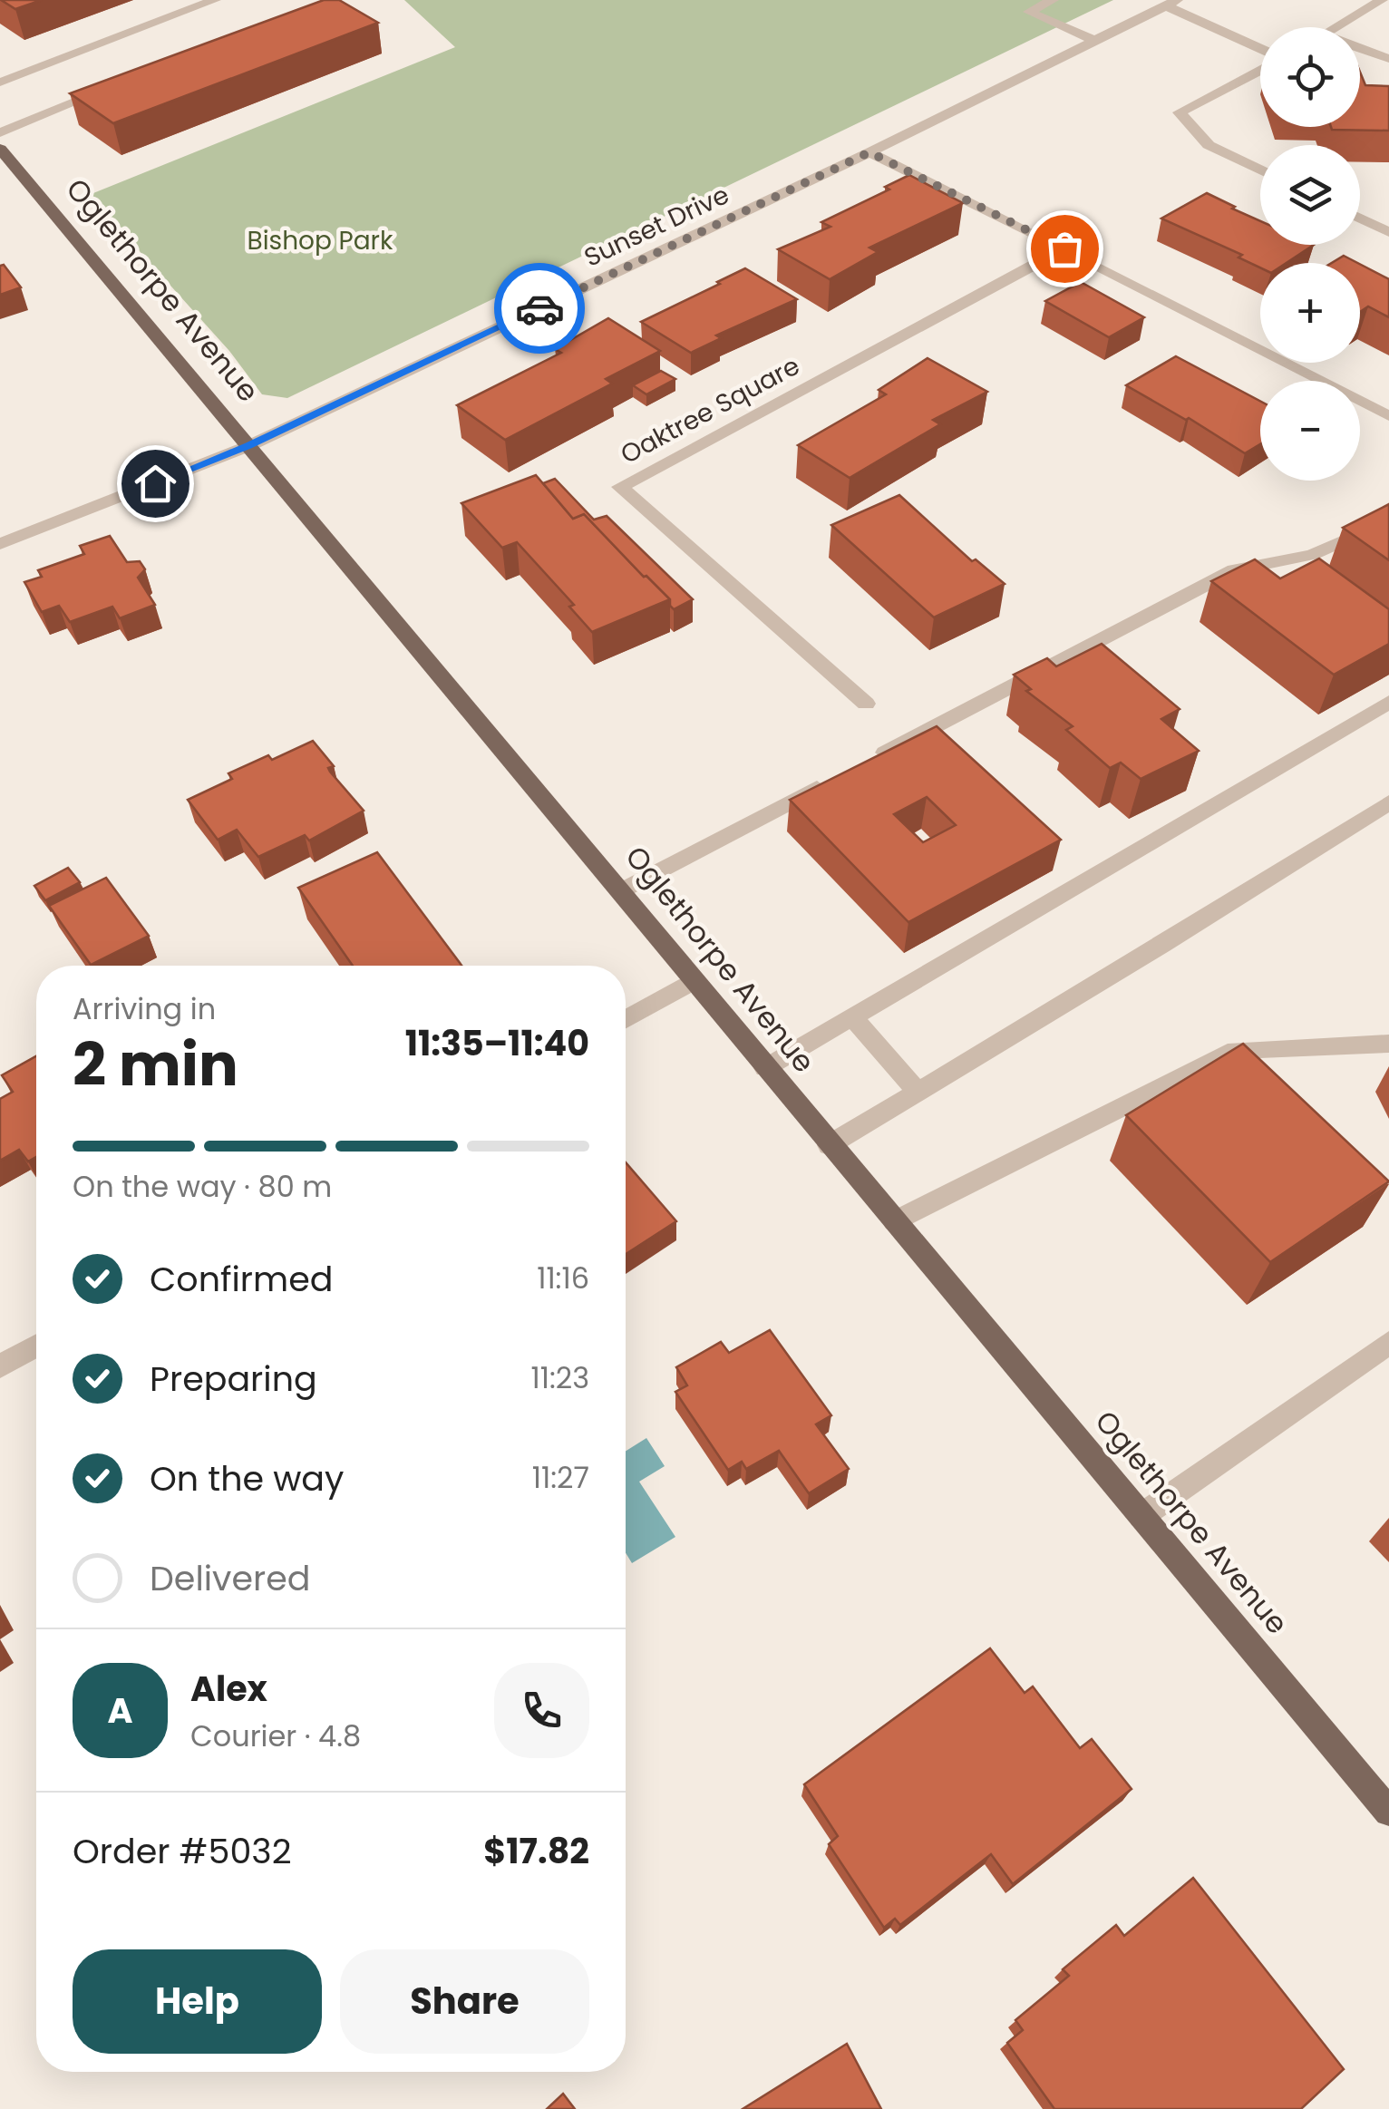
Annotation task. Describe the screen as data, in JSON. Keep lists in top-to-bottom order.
{
  "streets": {
    "main road": ["Oglethorpe Avenue"],
    "street": ["Sunset Drive", "Oaktree Square"]
  },
  "crossings": [
    ["Sunset Drive", "Oglethorpe Avenue"]
  ],
  "parks": ["Bishop Park"],
  "page": {
    "map_buttons": ["+", "−"],
    "heading": ["2 min", "Arriving in", "11:35–11:40"],
    "panel": [
      "Alex",
      "Courier · 4.8",
      "Order #5032",
      "$17.82"
    ],
    "bar": "On the way · 80 m",
    "list": [
      ["Confirmed", "11:16"],
      ["Preparing", "11:23"],
      ["On the way", "11:27"],
      "Delivered"
    ],
    "round": "A",
    "buttons": ["Help", "Share"]
  }
}
